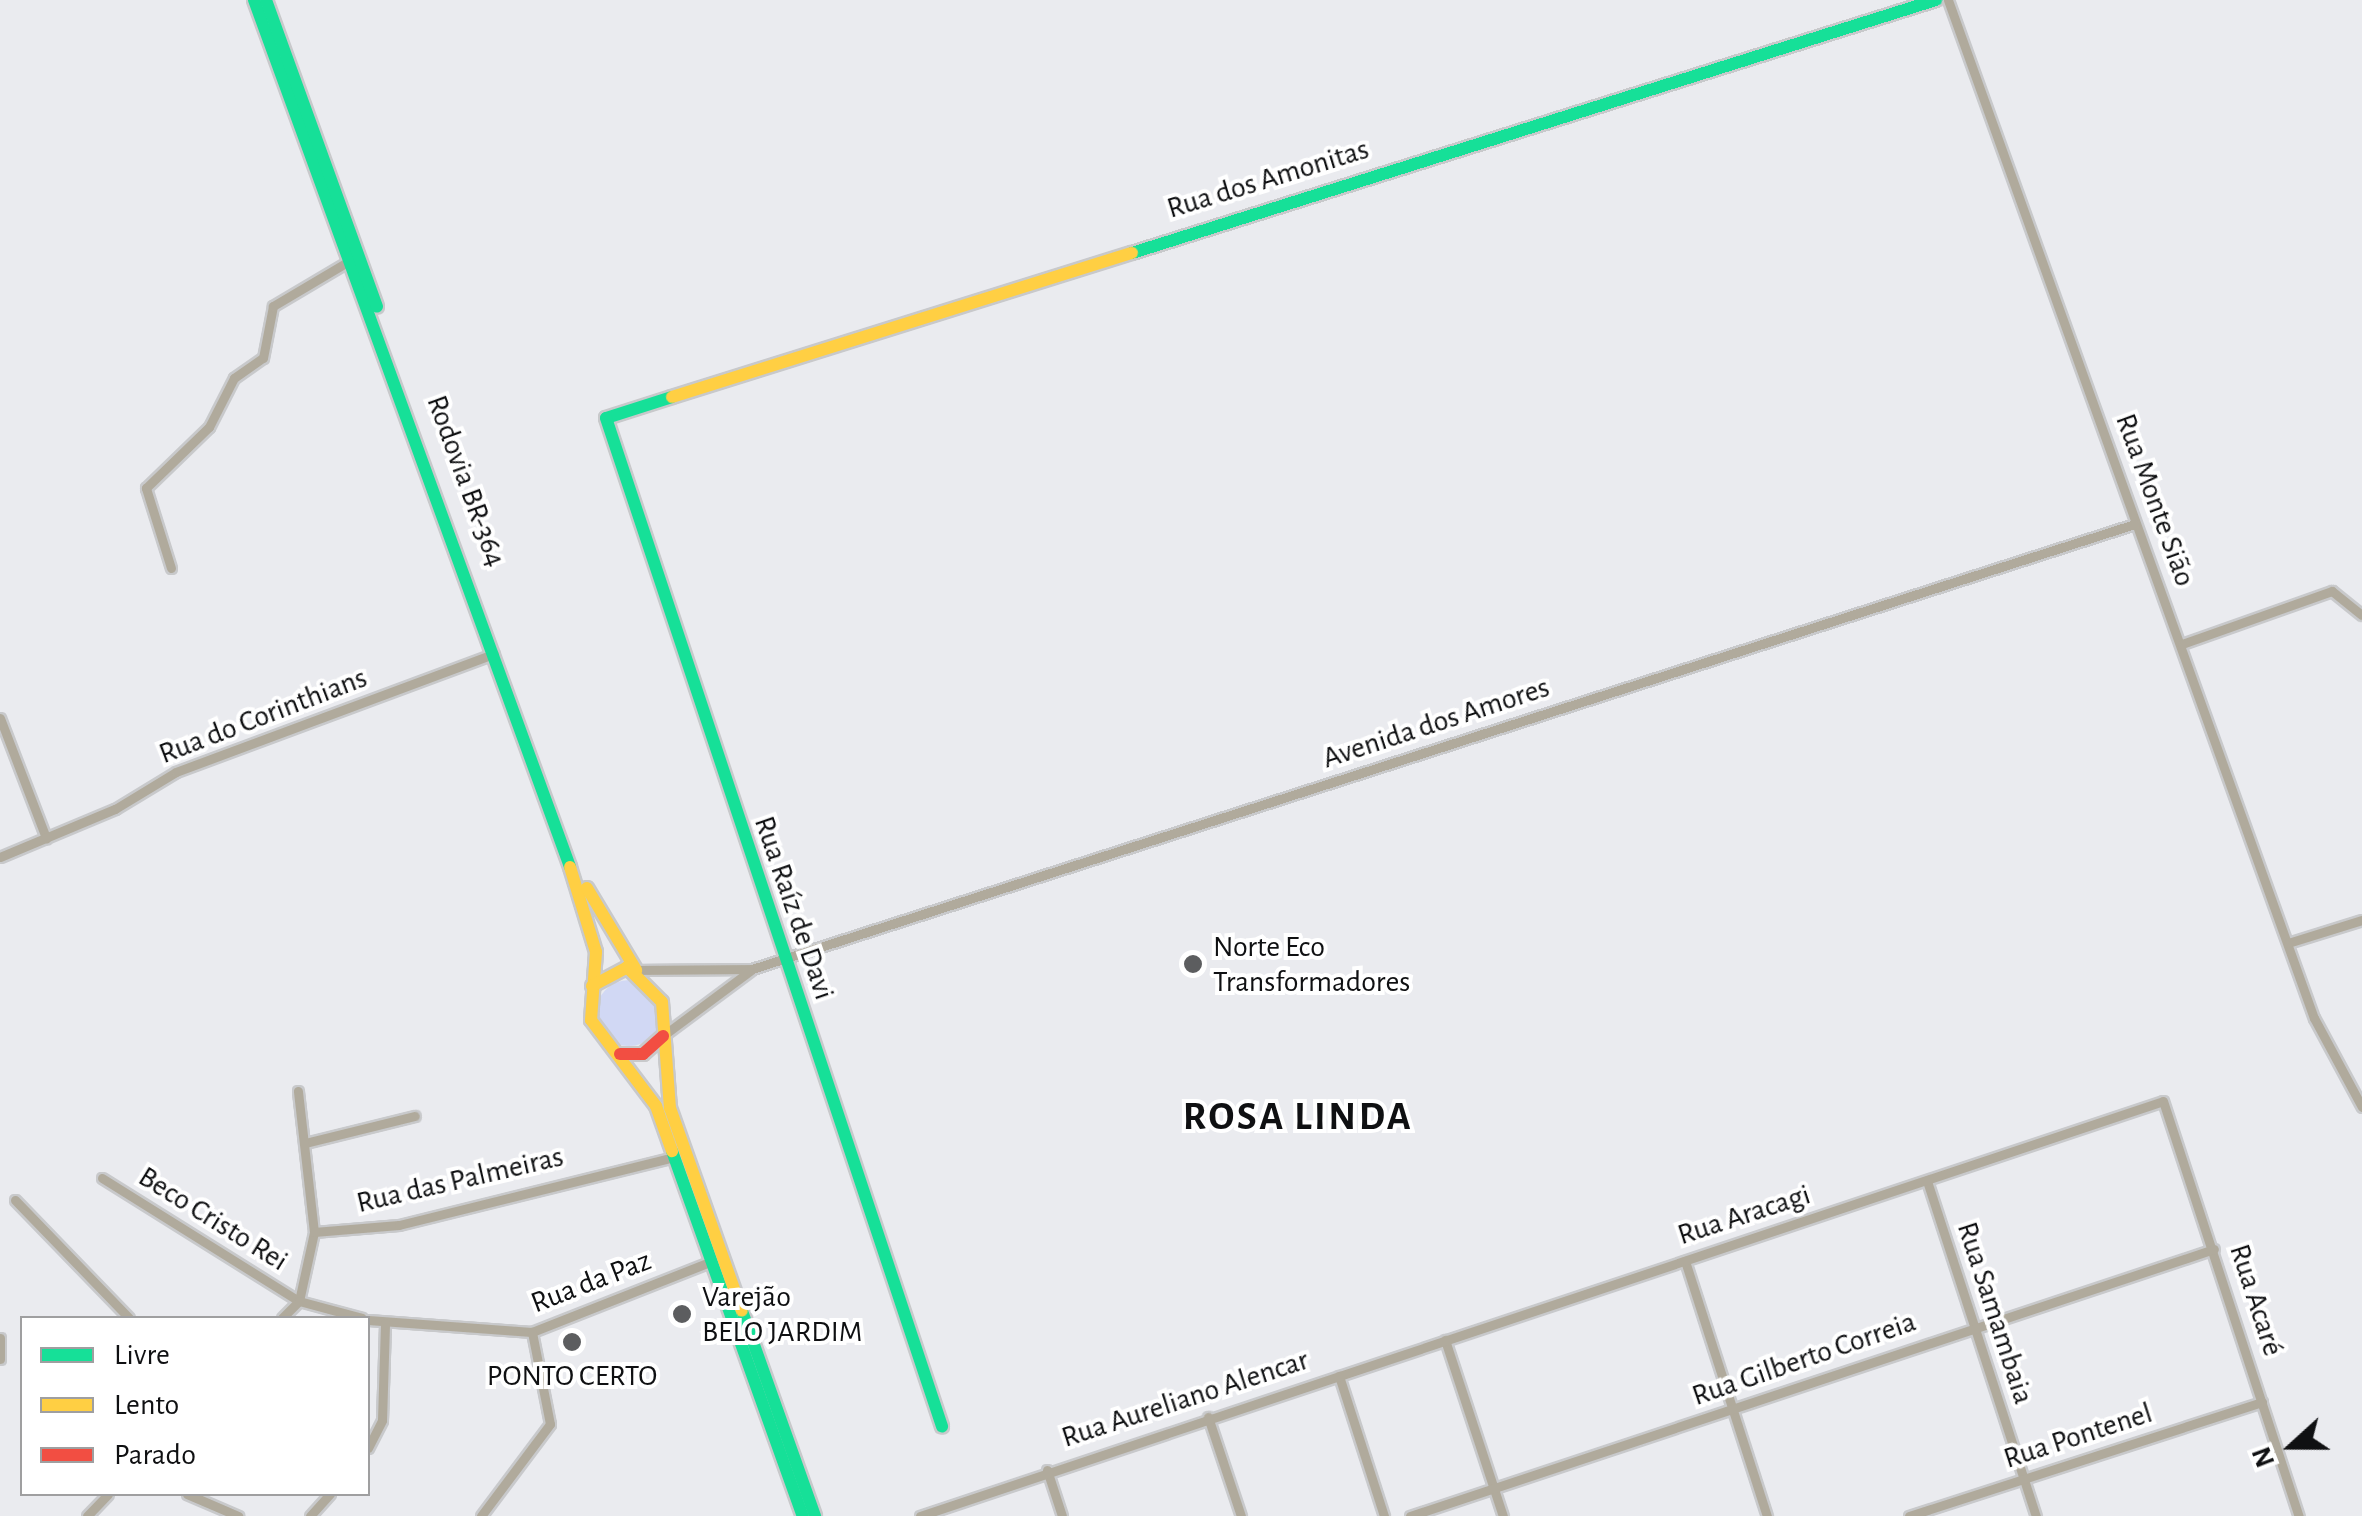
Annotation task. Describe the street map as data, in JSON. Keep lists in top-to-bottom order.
{
  "streets": {
    "main road": ["Rua dos Amonitas", "Rodovia BR-364", "Rua Raíz de Davi"],
    "street": [
      "Rua Monte Sião",
      "Rua do Corinthians",
      "Avenida dos Amores",
      "Rua das Palmeiras",
      "Rua Aracagi",
      "Beco Cristo Rei",
      "Rua da Paz",
      "Rua Acaré",
      "Rua Samambaia",
      "Rua Gilberto Correia",
      "Rua Aureliano Alencar",
      "Rua Pontenel"
    ]
  },
  "crossings": [
    ["Rua dos Amonitas", "Rua Raíz de Davi"],
    ["Rodovia BR-364", "Avenida dos Amores"],
    ["Rua Monte Sião", "Avenida dos Amores"],
    ["Avenida dos Amores", "Rua Raíz de Davi"],
    ["Rua Aracagi", "Rua Acaré"],
    ["Rua Aracagi", "Rua Samambaia"],
    ["Rua Aracagi", "Rua Aureliano Alencar"],
    ["Beco Cristo Rei", "Rua da Paz"],
    ["Rua Acaré", "Rua Gilberto Correia"],
    ["Rua Acaré", "Rua Pontenel"],
    ["Rua Samambaia", "Rua Gilberto Correia"],
    ["Rua Samambaia", "Rua Pontenel"]
  ],
  "districts": ["ROSA LINDA"],
  "places": ["Norte Eco Transformadores", "Varejão BELO JARDIM", "PONTO CERTO"],
  "legend": ["Livre", "Lento", "Parado"],
  "north": "left"
}
